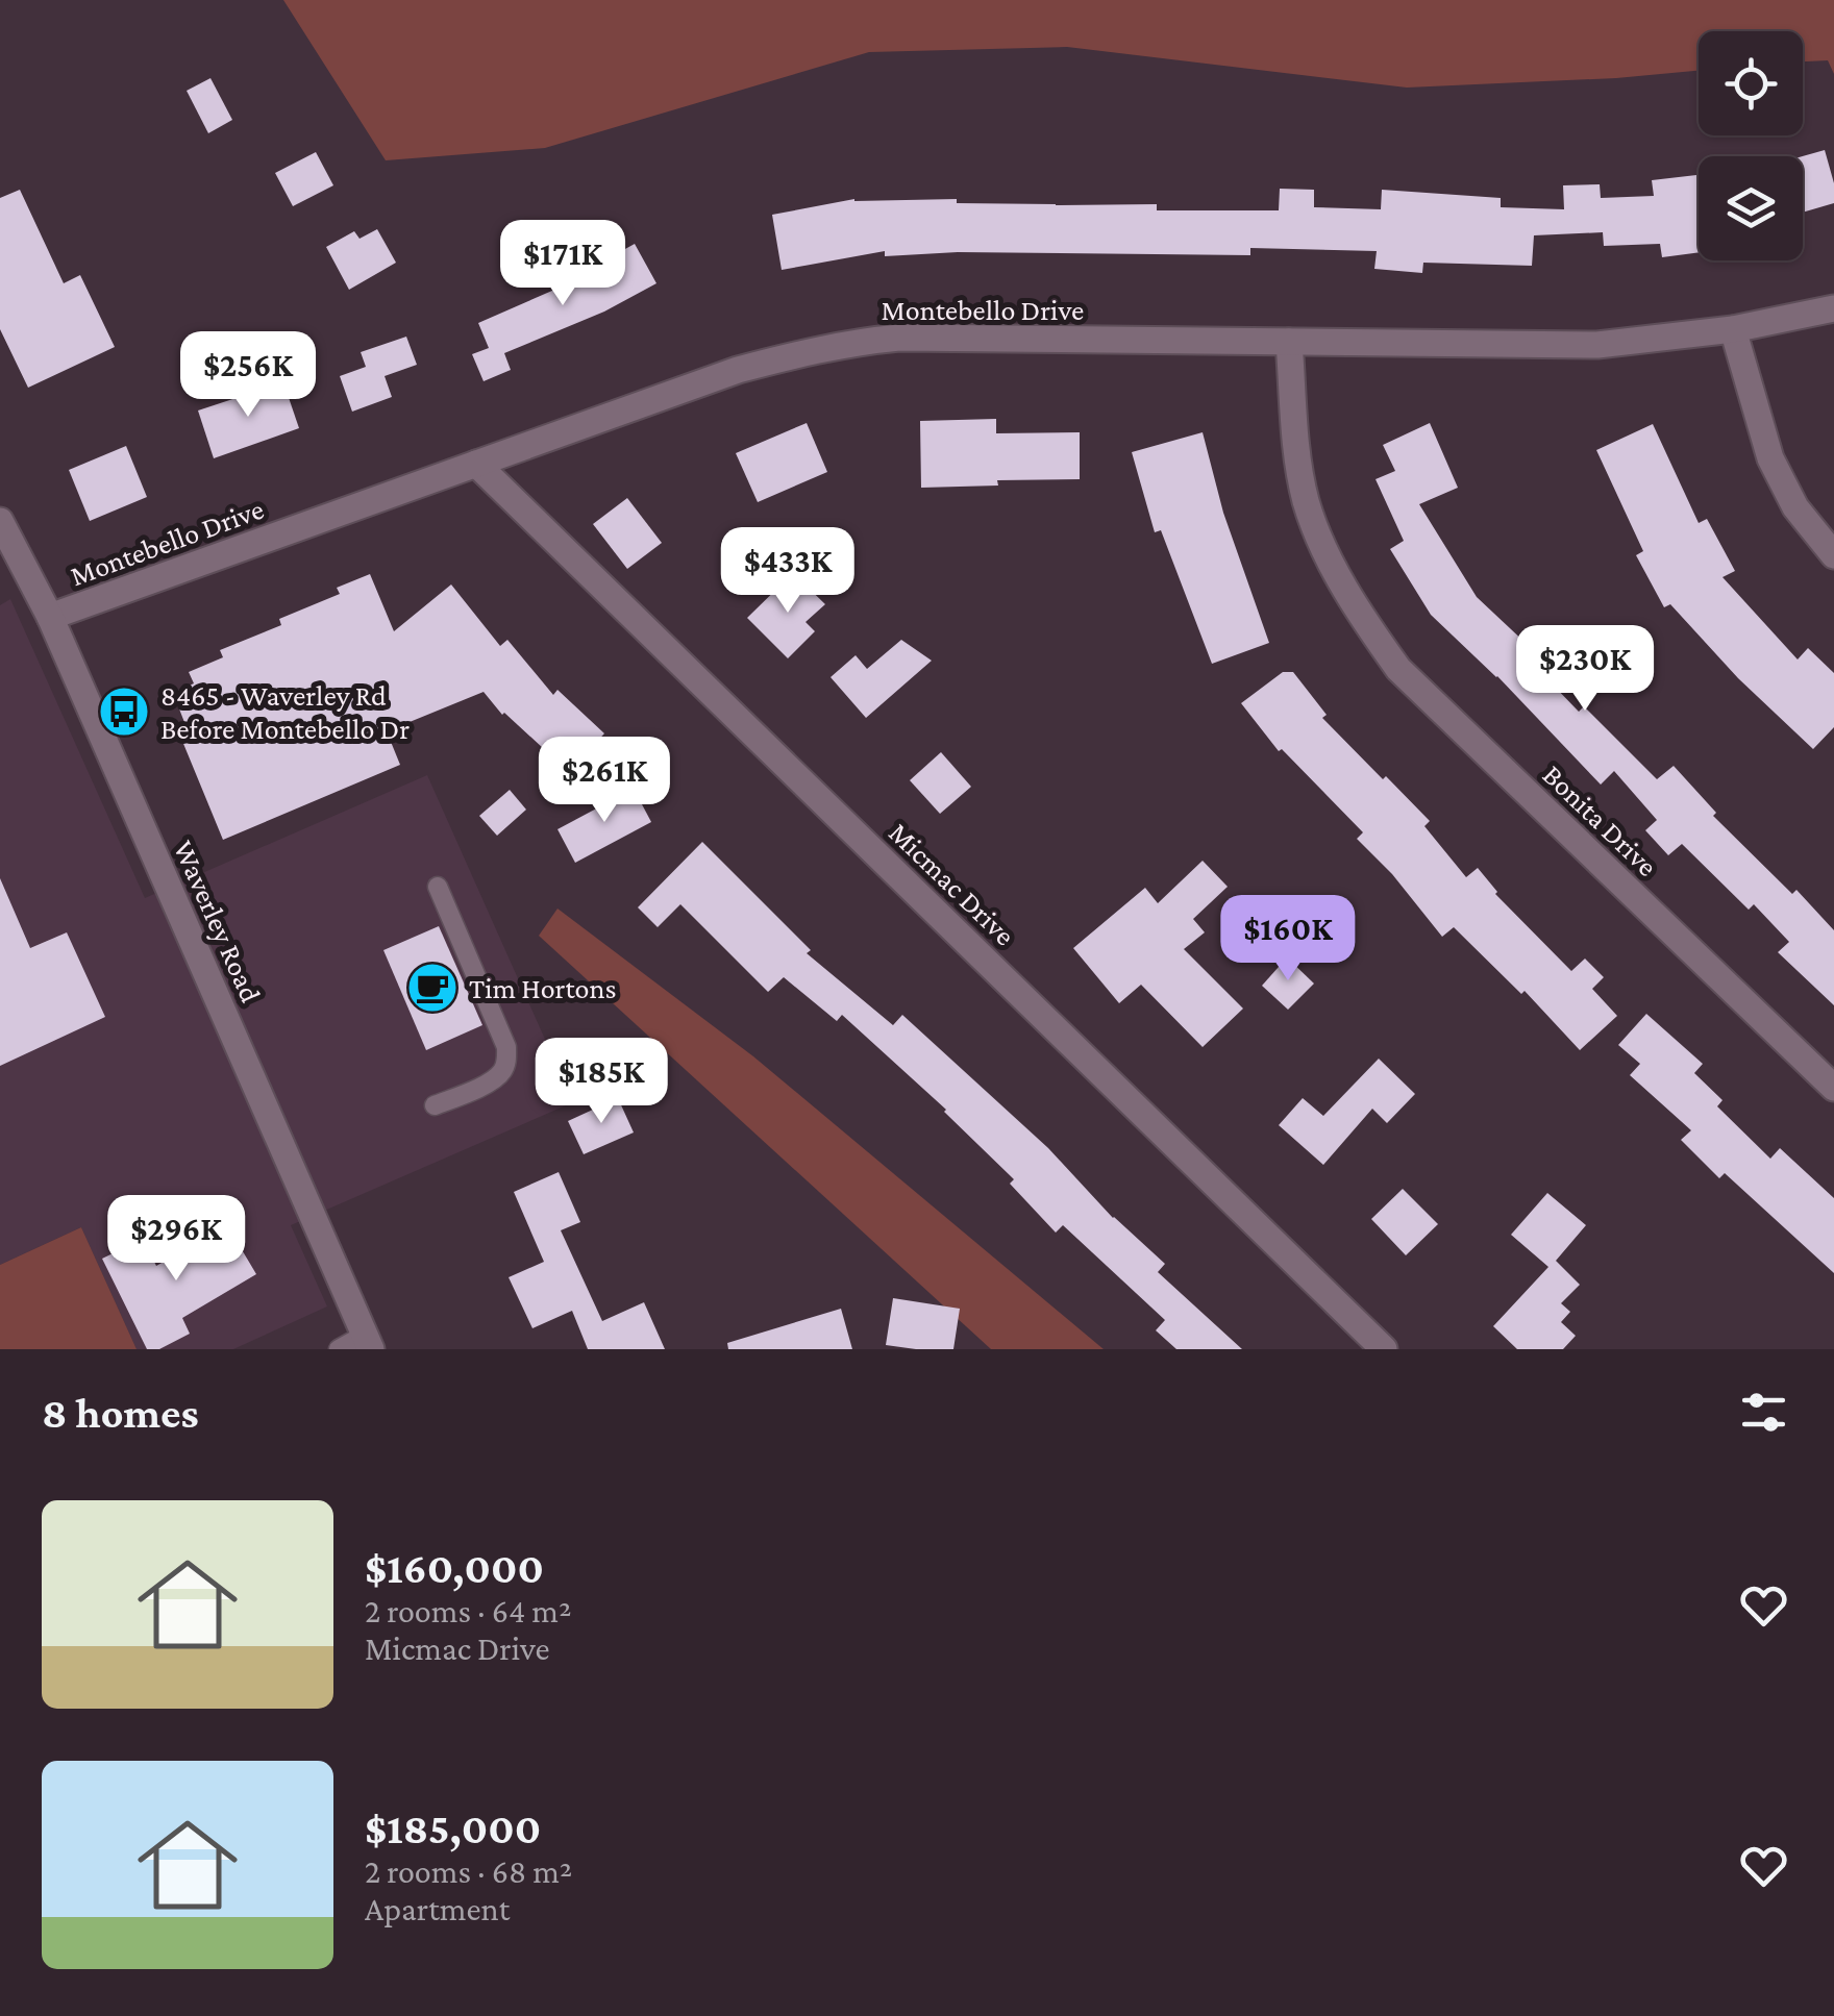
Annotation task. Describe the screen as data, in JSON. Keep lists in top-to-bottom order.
{
  "streets": {
    "street": [
      "Montebello Drive",
      "Bonita Drive",
      "Micmac Drive",
      "Waverley Road"
    ]
  },
  "crossings": [
    ["Montebello Drive", "Bonita Drive"],
    ["Montebello Drive", "Micmac Drive"],
    ["Montebello Drive", "Waverley Road"]
  ],
  "places": {
    "bus stop": ["8465 - Waverley Rd Before Montebello Dr"],
    "cafe": ["Tim Hortons"]
  },
  "page": {
    "price": [
      "$171K",
      "$256K",
      "$433K",
      "$230K",
      "$261K",
      "$160K",
      "$185K",
      "$296K"
    ],
    "heading": "8 homes",
    "list": [
      {
        "name": "$160,000",
        "note": "2 rooms · 64 m² · Micmac Drive"
      },
      {
        "name": "$185,000",
        "note": "2 rooms · 68 m² · Apartment"
      }
    ]
  }
}
